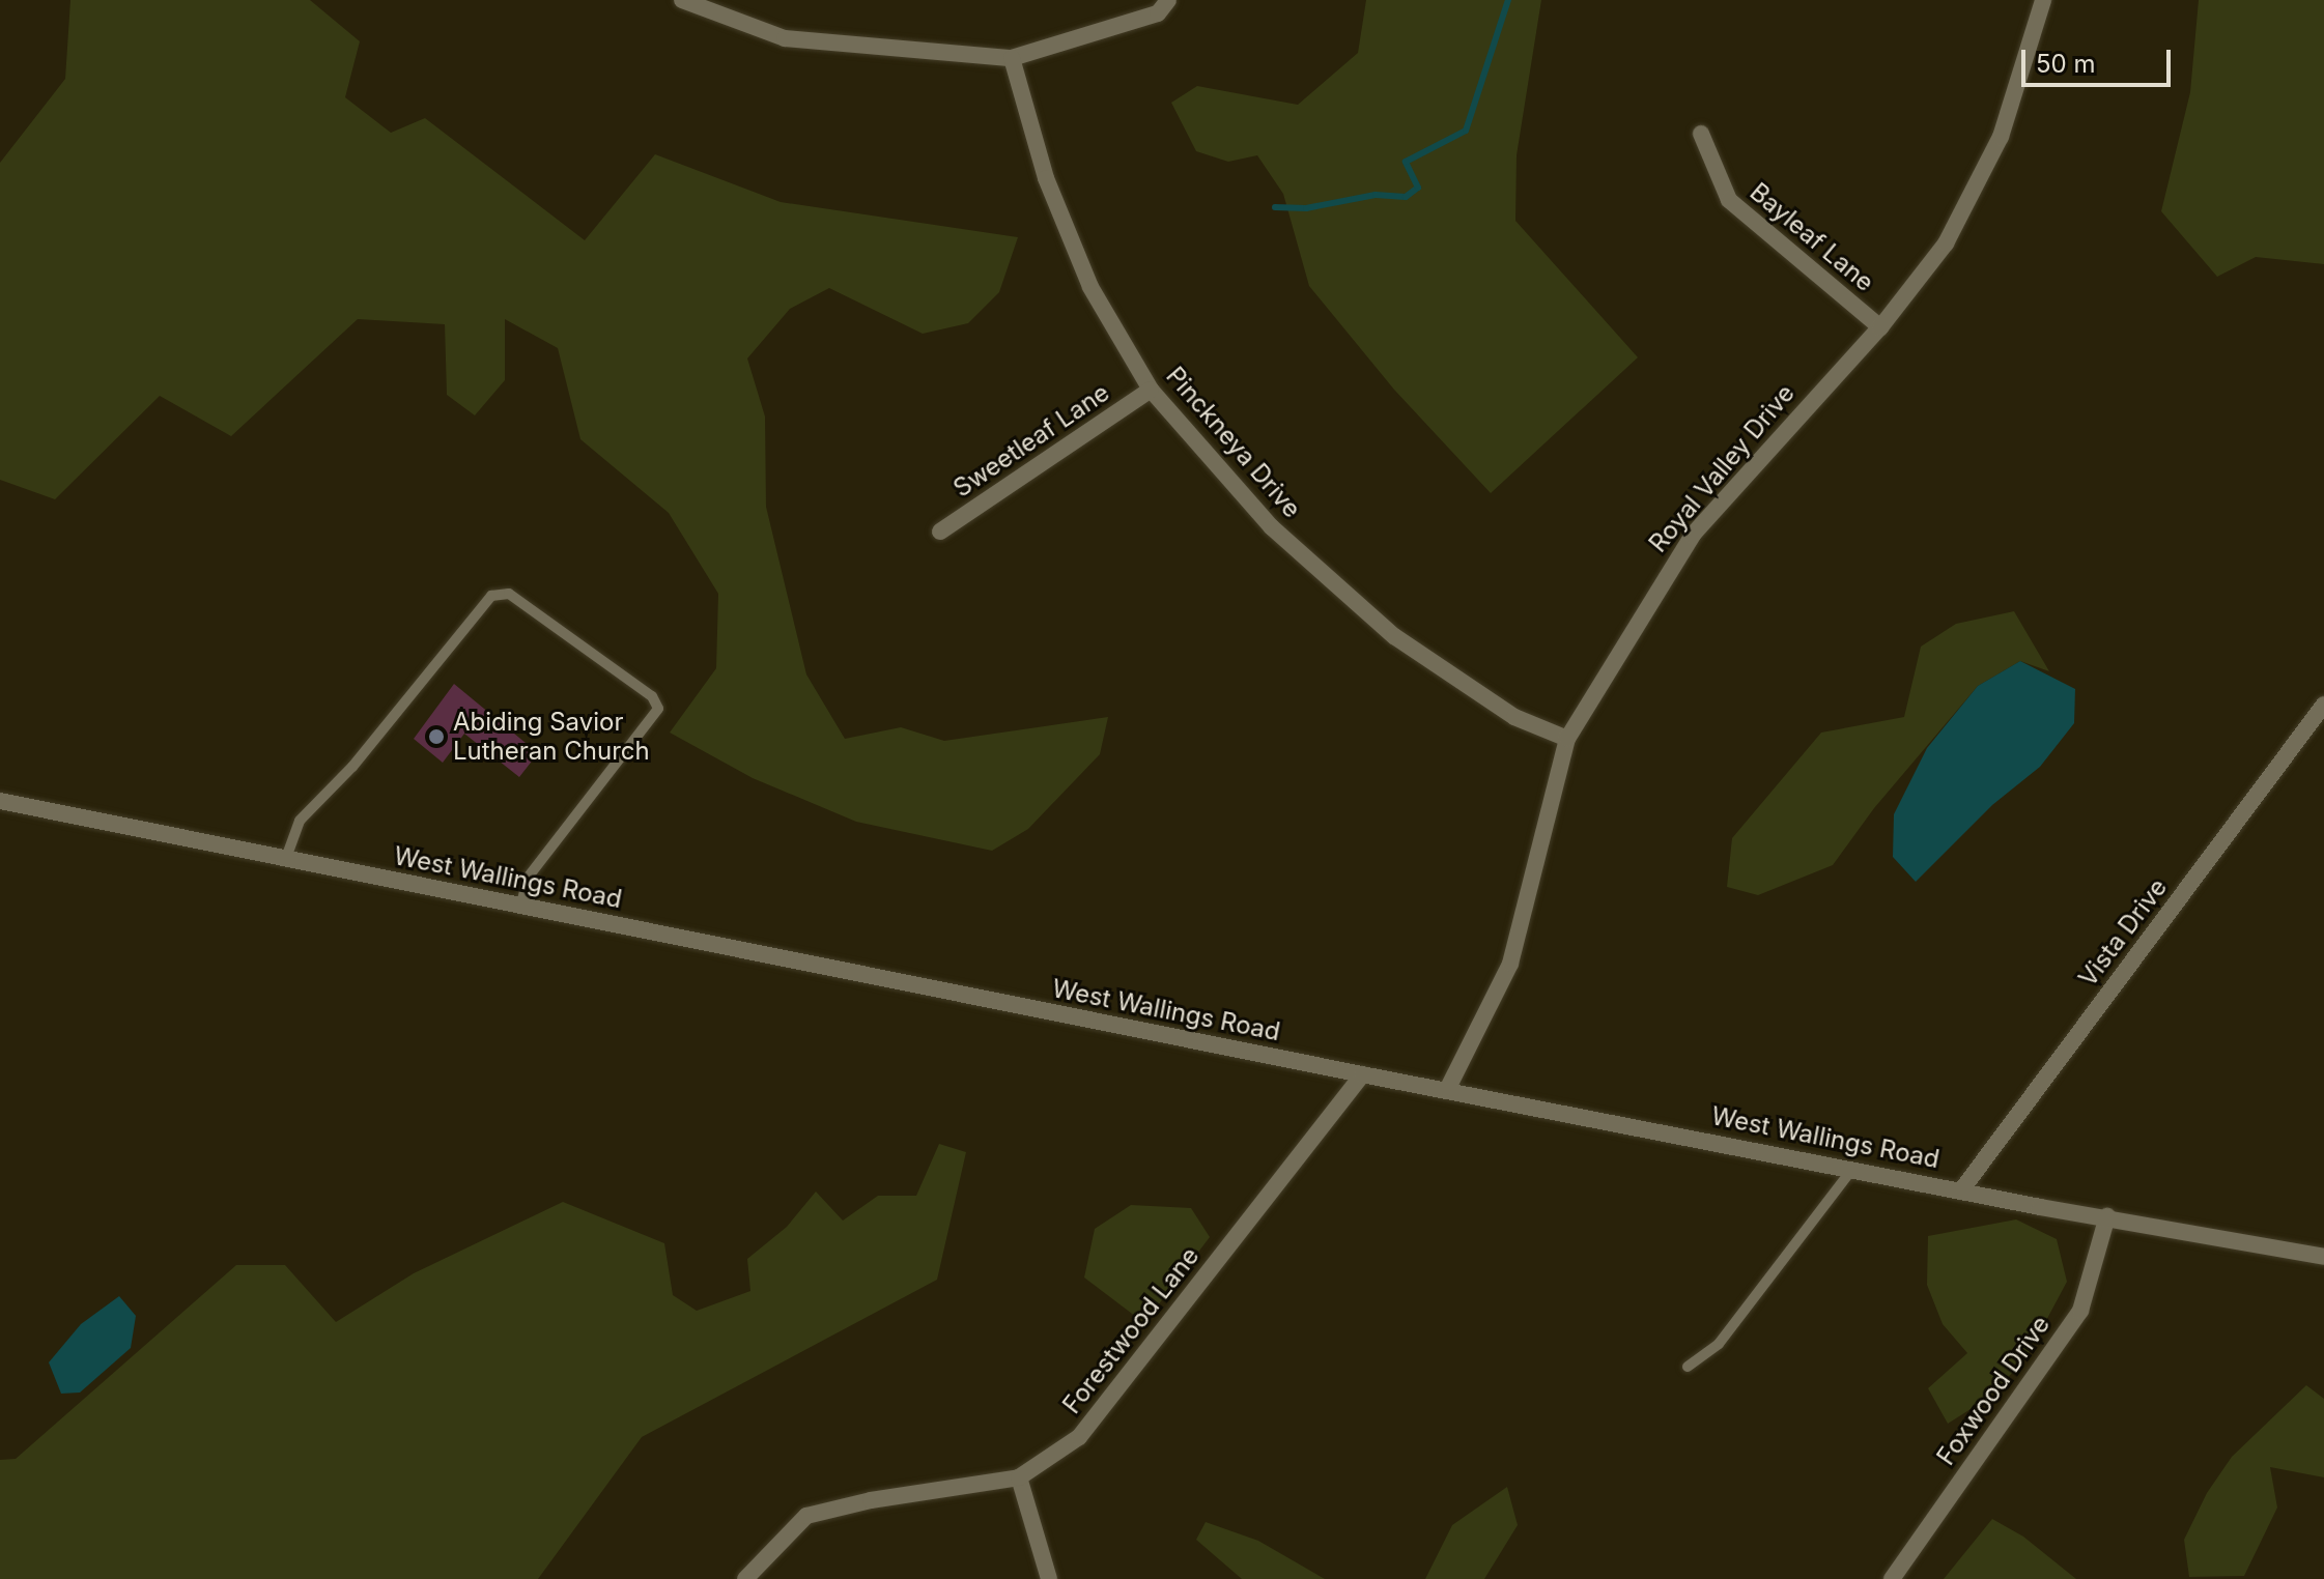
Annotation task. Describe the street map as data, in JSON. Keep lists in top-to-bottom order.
{
  "streets": {
    "street": [
      "Bayleaf Lane",
      "Sweetleaf Lane",
      "Pinckneya Drive",
      "Royal Valley Drive",
      "West Wallings Road",
      "Vista Drive",
      "Forestwood Lane",
      "Foxwood Drive"
    ]
  },
  "crossings": [
    ["Bayleaf Lane", "Royal Valley Drive"],
    ["Sweetleaf Lane", "Pinckneya Drive"],
    ["Pinckneya Drive", "Royal Valley Drive"],
    ["Royal Valley Drive", "West Wallings Road"],
    ["West Wallings Road", "Vista Drive"],
    ["West Wallings Road", "Forestwood Lane"],
    ["West Wallings Road", "Foxwood Drive"]
  ],
  "places": ["Abiding Savior Lutheran Church"],
  "scale_bar": "50 m"
}
